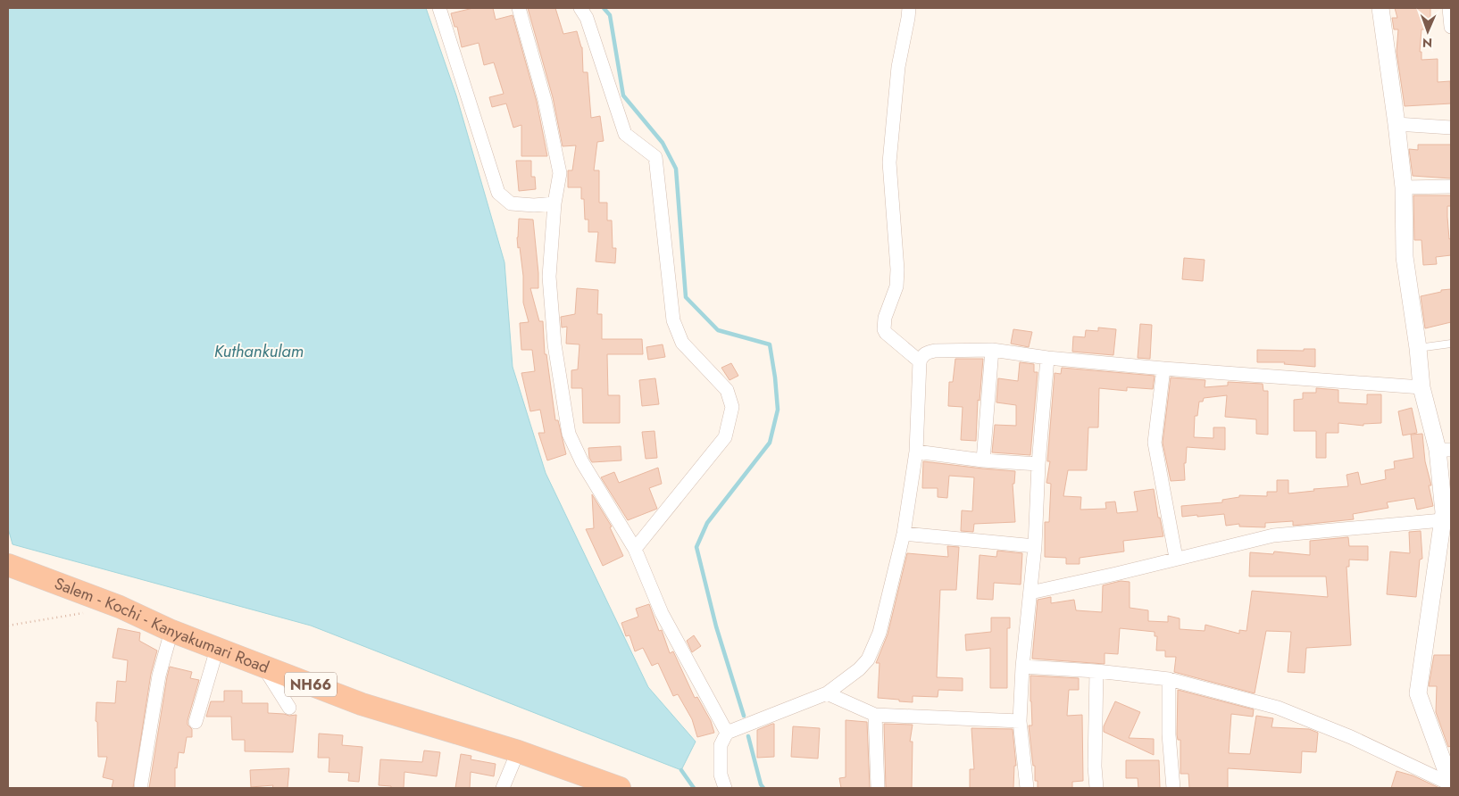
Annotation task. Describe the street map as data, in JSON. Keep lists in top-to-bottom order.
{
  "streets": {
    "highway": ["Salem - Kochi - Kanyakumari Road", "NH66"]
  },
  "water": ["Kuthankulam"],
  "north": "bottom"
}
